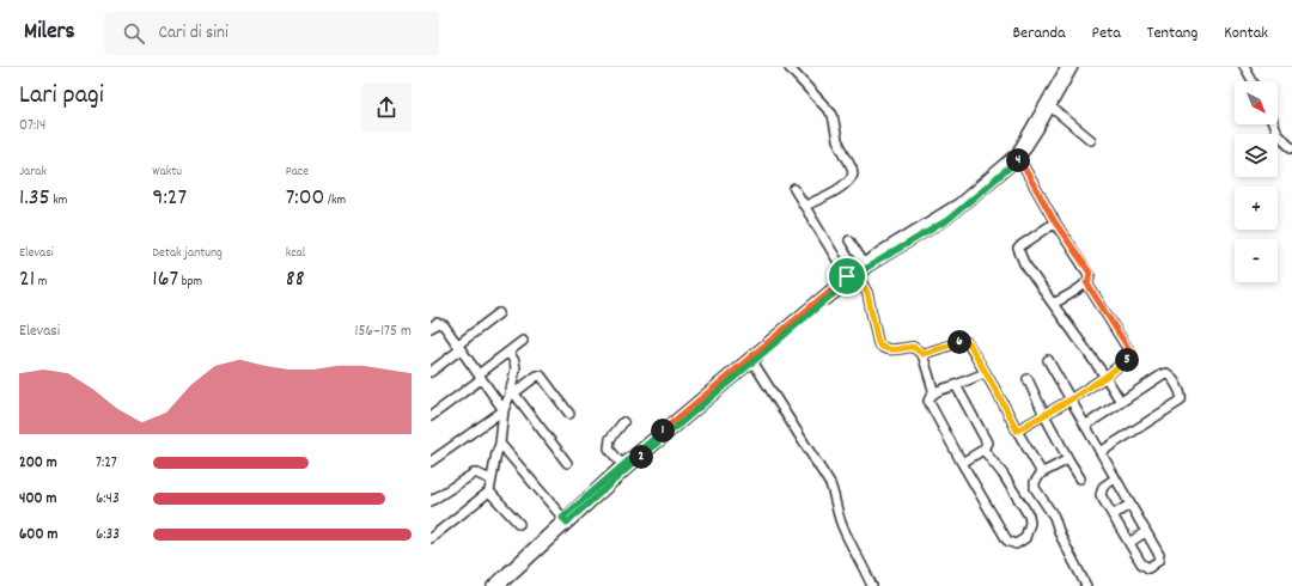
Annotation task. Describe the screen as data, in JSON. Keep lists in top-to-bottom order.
{
  "north": "bottom right",
  "page": {
    "header": "Milers",
    "search": "Cari di sini",
    "nav": [
      "Beranda",
      "Peta",
      "Tentang",
      "Kontak"
    ],
    "heading": ["Lari pagi", "07:14"],
    "map_buttons": ["+", "−"],
    "stats": [
      ["Jarak", "1.35 km"],
      ["Waktu", "9:27"],
      ["Pace", "7:00 /km"],
      ["Elevasi", "21 m"],
      ["Detak jantung", "167 bpm"],
      ["kcal", "88"]
    ],
    "pins": [
      "4",
      "6",
      "5",
      "1",
      "2"
    ],
    "chart": ["Elevasi", "156–175 m"],
    "list": [
      {
        "name": "200 m",
        "note": "7:27"
      },
      {
        "name": "400 m",
        "note": "6:43"
      },
      {
        "name": "600 m",
        "note": "6:33"
      }
    ]
  }
}
